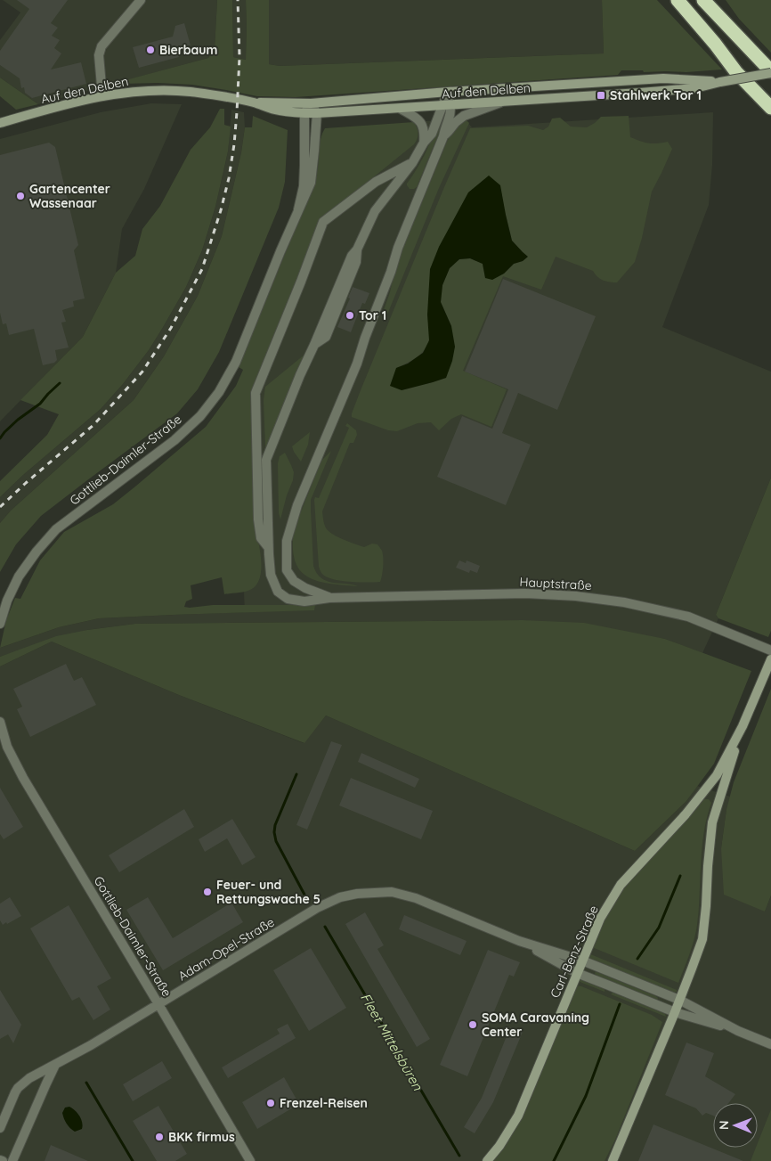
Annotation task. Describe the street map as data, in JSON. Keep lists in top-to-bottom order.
{
  "streets": {
    "main road": ["Auf den Delben", "Carl-Benz-Straße"],
    "street": ["Gottlieb-Daimler-Straße", "Hauptstraße", "Adam-Opel-Straße"]
  },
  "crossings": [
    ["Auf den Delben", "Gottlieb-Daimler-Straße"],
    ["Gottlieb-Daimler-Straße", "Adam-Opel-Straße"],
    ["Adam-Opel-Straße", "Carl-Benz-Straße"]
  ],
  "water": ["Fleet Mittelsbüren"],
  "places": {
    "other": [
      "Bierbaum",
      "Gartencenter Wassenaar",
      "Tor 1",
      "Feuer- und Rettungswache 5",
      "SOMA Caravaning Center",
      "Frenzel-Reisen",
      "BKK firmus"
    ],
    "transit": ["Stahlwerk Tor 1"]
  },
  "north": "left"
}
